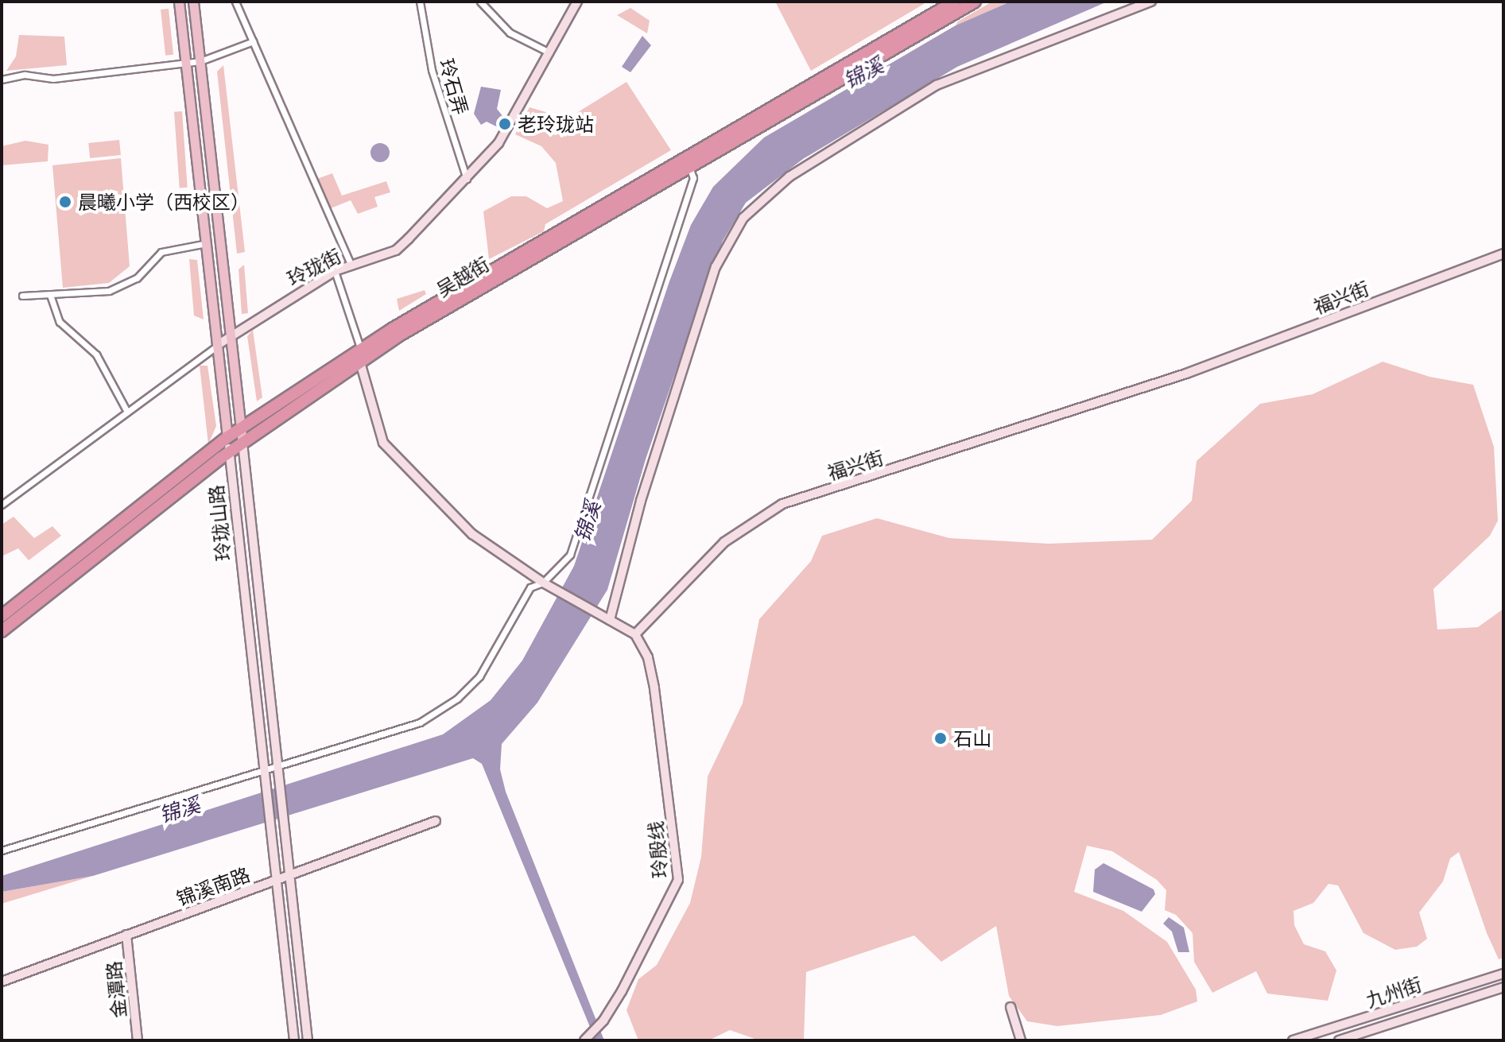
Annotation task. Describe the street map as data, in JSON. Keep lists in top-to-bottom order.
{
  "streets": {
    "highway": ["吴越街"],
    "main road": ["玲珑山路"],
    "street": [
      "玲石弄",
      "玲珑街",
      "福兴街",
      "玲殷线",
      "锦溪南路",
      "金潭路",
      "九州街"
    ]
  },
  "crossings": [
    ["玲石弄", "玲珑街"],
    ["玲珑街", "玲珑山路"],
    ["吴越街", "玲珑山路"],
    ["福兴街", "玲殷线"],
    ["玲珑山路", "锦溪南路"],
    ["锦溪南路", "金潭路"]
  ],
  "water": ["锦溪"],
  "places": ["老玲珑站", "晨曦小学（西校区）", "石山"]
}
